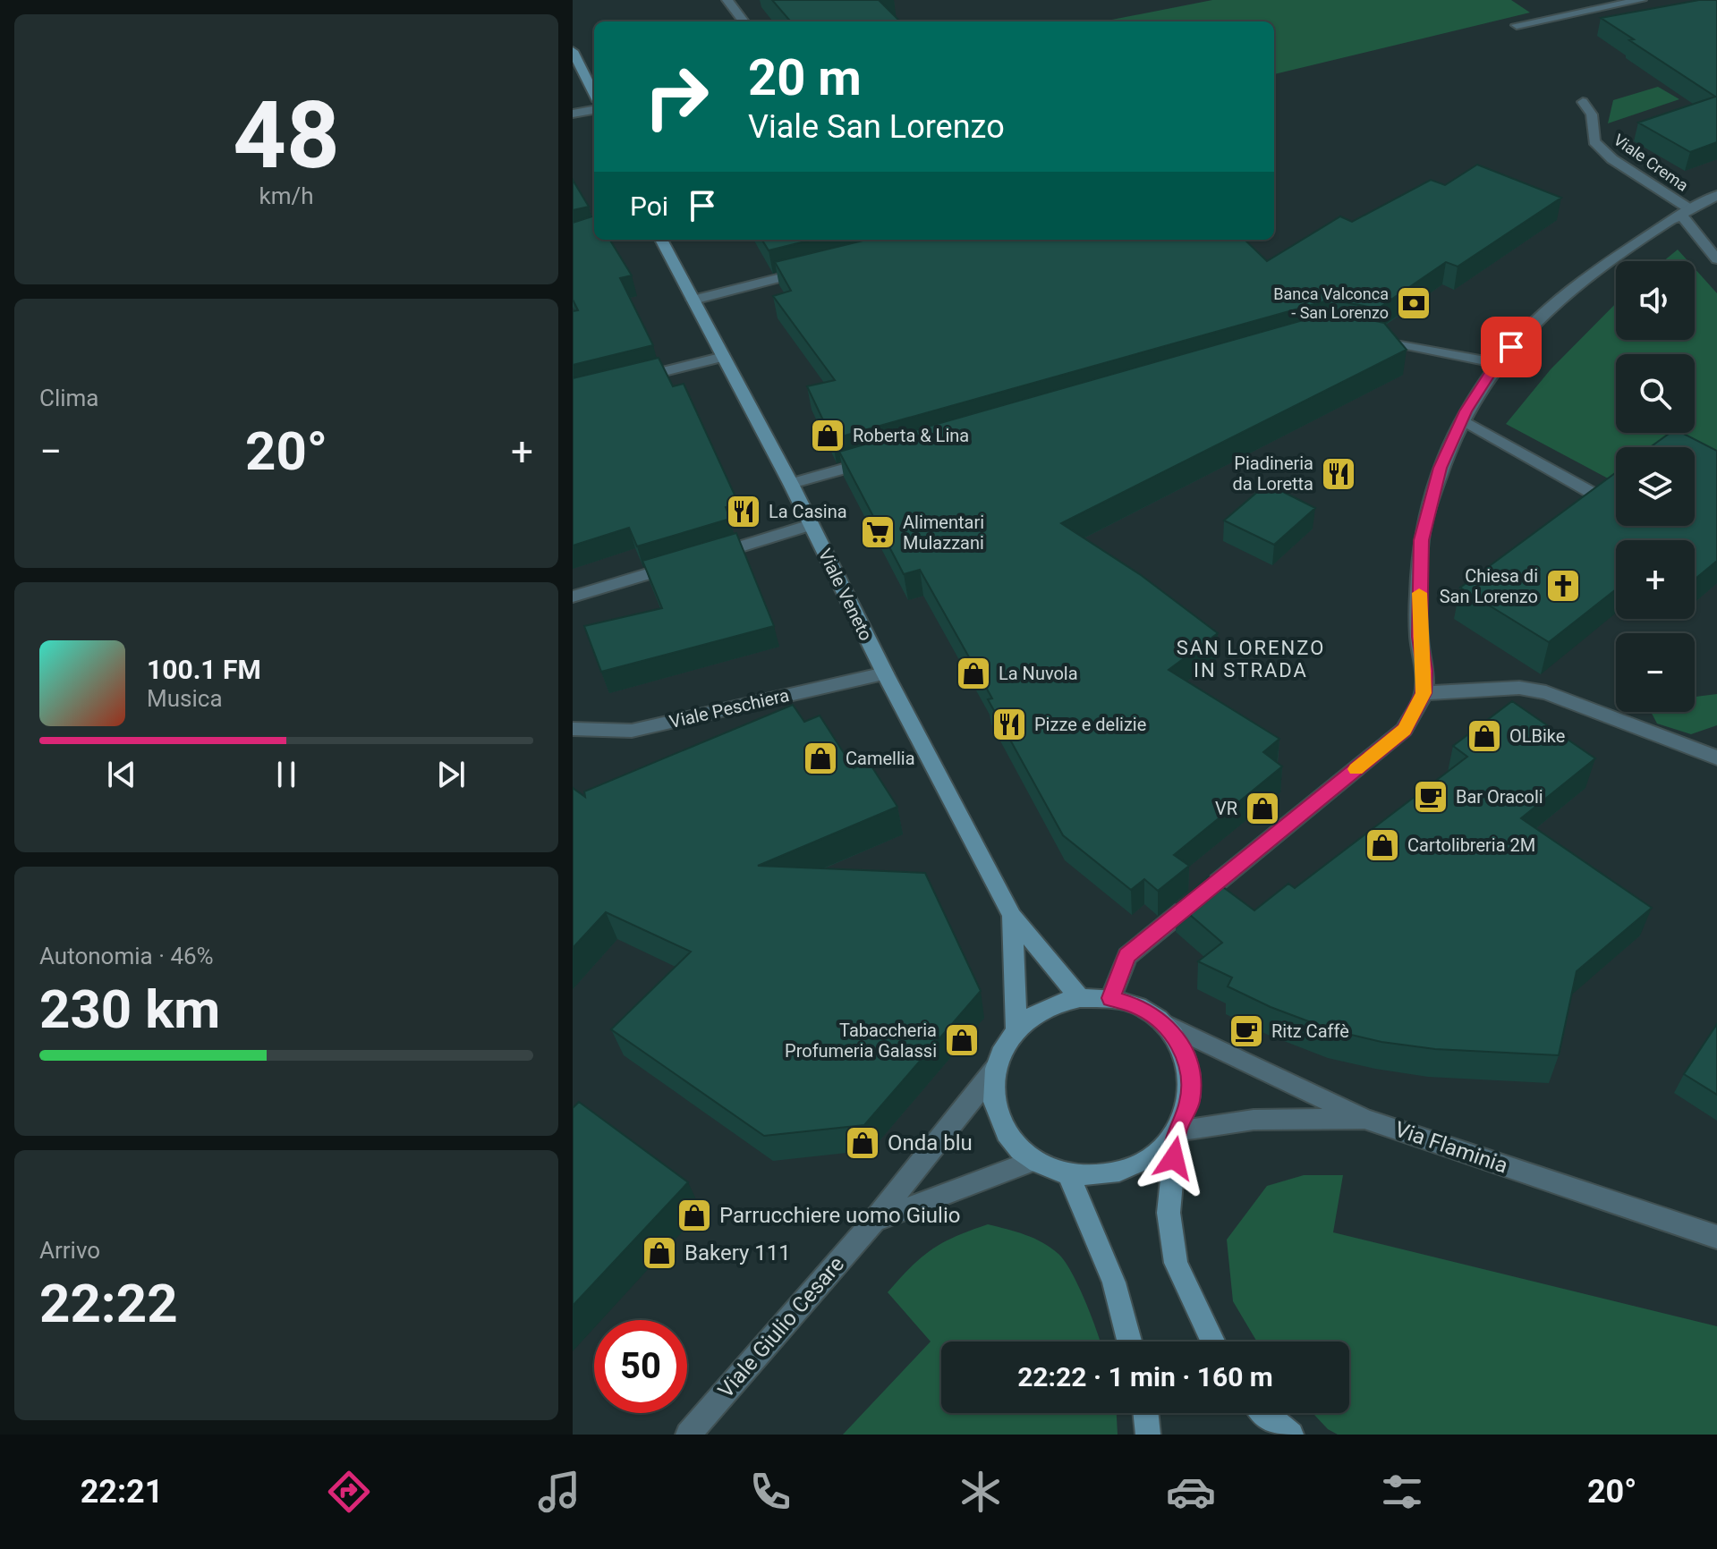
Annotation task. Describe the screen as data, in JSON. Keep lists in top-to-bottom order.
{
  "streets": {
    "main road": ["Viale Veneto"],
    "street": [
      "Viale Crema",
      "Viale Peschiera",
      "Via Flaminia",
      "Viale Giulio Cesare"
    ]
  },
  "crossings": [
    ["Viale Veneto", "Viale Peschiera"],
    ["Viale Veneto", "Via Flaminia"],
    ["Viale Veneto", "Viale Giulio Cesare"],
    ["Via Flaminia", "Viale Giulio Cesare"]
  ],
  "districts": ["SAN LORENZO IN STRADA"],
  "places": {
    "bank": ["Banca Valconca - San Lorenzo"],
    "shop": [
      "Roberta & Lina",
      "La Nuvola",
      "OLBike",
      "Camellia",
      "VR",
      "Cartolibreria 2M",
      "Tabaccheria Profumeria Galassi",
      "Onda blu",
      "Parrucchiere uomo Giulio",
      "Bakery 111"
    ],
    "restaurant": ["Piadineria da Loretta", "La Casina", "Pizze e delizie"],
    "supermarket": ["Alimentari Mulazzani"],
    "church": ["Chiesa di San Lorenzo"],
    "cafe": ["Bar Oracoli", "Ritz Caffè"]
  },
  "page": {
    "tile": [
      ["48", "km/h"],
      "Clima",
      ["Autonomia · 46%", "230 km"],
      ["Arrivo", "22:22"]
    ],
    "turn": ["20 m", "Viale San Lorenzo"],
    "then": "Poi",
    "map_buttons": ["+", "−"],
    "heat": ["−", "20°", "+"],
    "song": ["100.1 FM", "Musica"],
    "limit": "50",
    "trip": "22:22 · 1 min · 160 m",
    "tabs": ["22:21", "20°"]
  }
}
